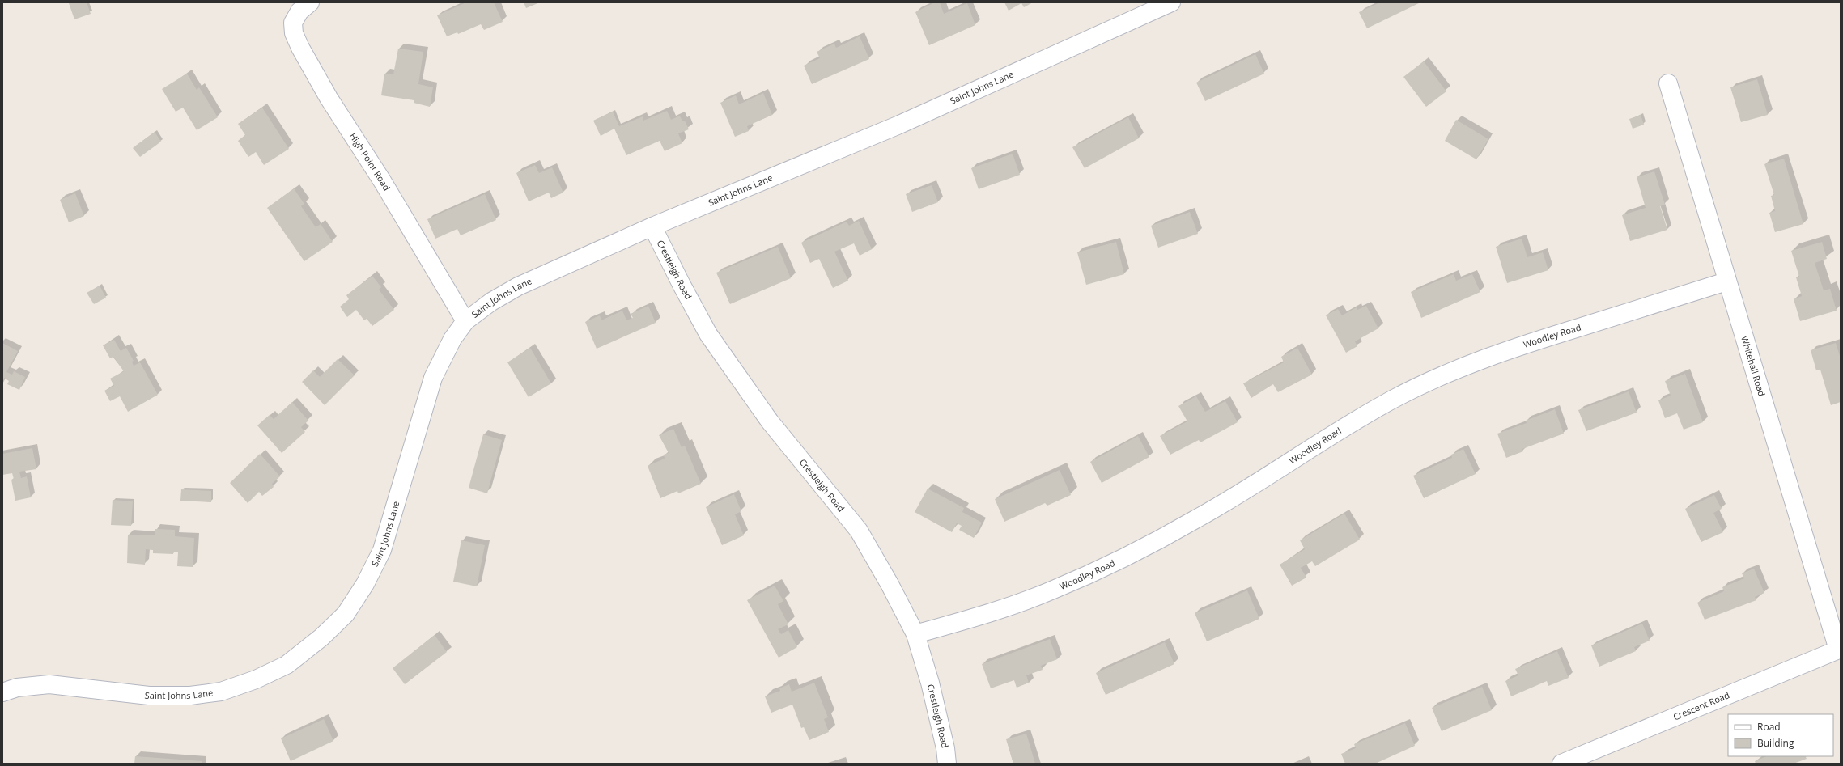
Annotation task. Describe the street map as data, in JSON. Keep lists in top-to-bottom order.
{
  "streets": {
    "street": [
      "Saint Johns Lane",
      "High Point Road",
      "Crestleigh Road",
      "Woodley Road",
      "Whitehall Road",
      "Crescent Road"
    ]
  },
  "crossings": [
    ["Saint Johns Lane", "High Point Road"],
    ["Saint Johns Lane", "Crestleigh Road"],
    ["Crestleigh Road", "Woodley Road"],
    ["Woodley Road", "Whitehall Road"],
    ["Whitehall Road", "Crescent Road"]
  ],
  "legend": ["Road", "Building"]
}
